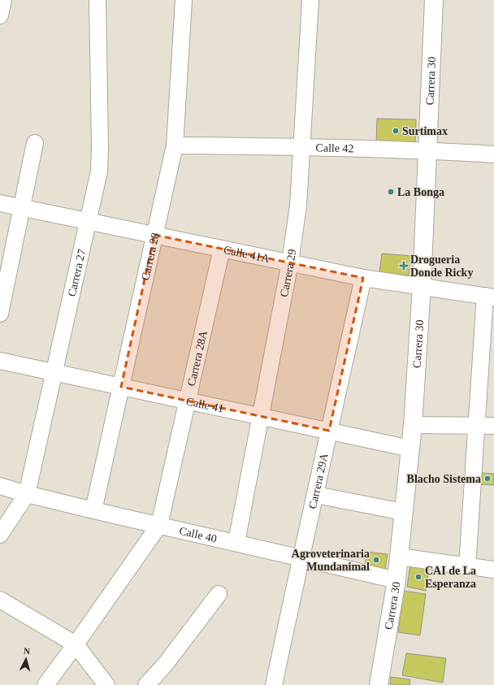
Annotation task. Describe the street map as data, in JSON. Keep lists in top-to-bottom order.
{
  "streets": {
    "main road": ["Carrera 30"],
    "street": [
      "Calle 42",
      "Calle 41A",
      "Carrera 28",
      "Carrera 27",
      "Carrera 29",
      "Carrera 28A",
      "Calle 41",
      "Carrera 29A",
      "Calle 40"
    ]
  },
  "crossings": [
    ["Carrera 30", "Calle 42"],
    ["Carrera 30", "Calle 41A"],
    ["Carrera 30", "Calle 41"],
    ["Carrera 30", "Calle 40"],
    ["Calle 42", "Carrera 28"],
    ["Calle 42", "Carrera 29"],
    ["Calle 41A", "Carrera 28"],
    ["Calle 41A", "Carrera 27"],
    ["Calle 41A", "Carrera 29"],
    ["Calle 41A", "Carrera 28A"],
    ["Calle 41A", "Carrera 29A"],
    ["Carrera 28", "Calle 41"],
    ["Carrera 28", "Calle 40"],
    ["Carrera 27", "Calle 41"],
    ["Carrera 27", "Calle 40"],
    ["Carrera 29", "Calle 41"],
    ["Carrera 29", "Calle 40"],
    ["Carrera 28A", "Calle 41"],
    ["Carrera 28A", "Calle 40"],
    ["Calle 41", "Carrera 29A"],
    ["Carrera 29A", "Calle 40"]
  ],
  "places": {
    "other": [
      "Surtimax",
      "La Bonga",
      "Blacho Sistema",
      "Agroveterinaria Mundanimal",
      "CAI de La Esperanza"
    ],
    "health": ["Drogueria Donde Ricky"]
  },
  "north": "top"
}
